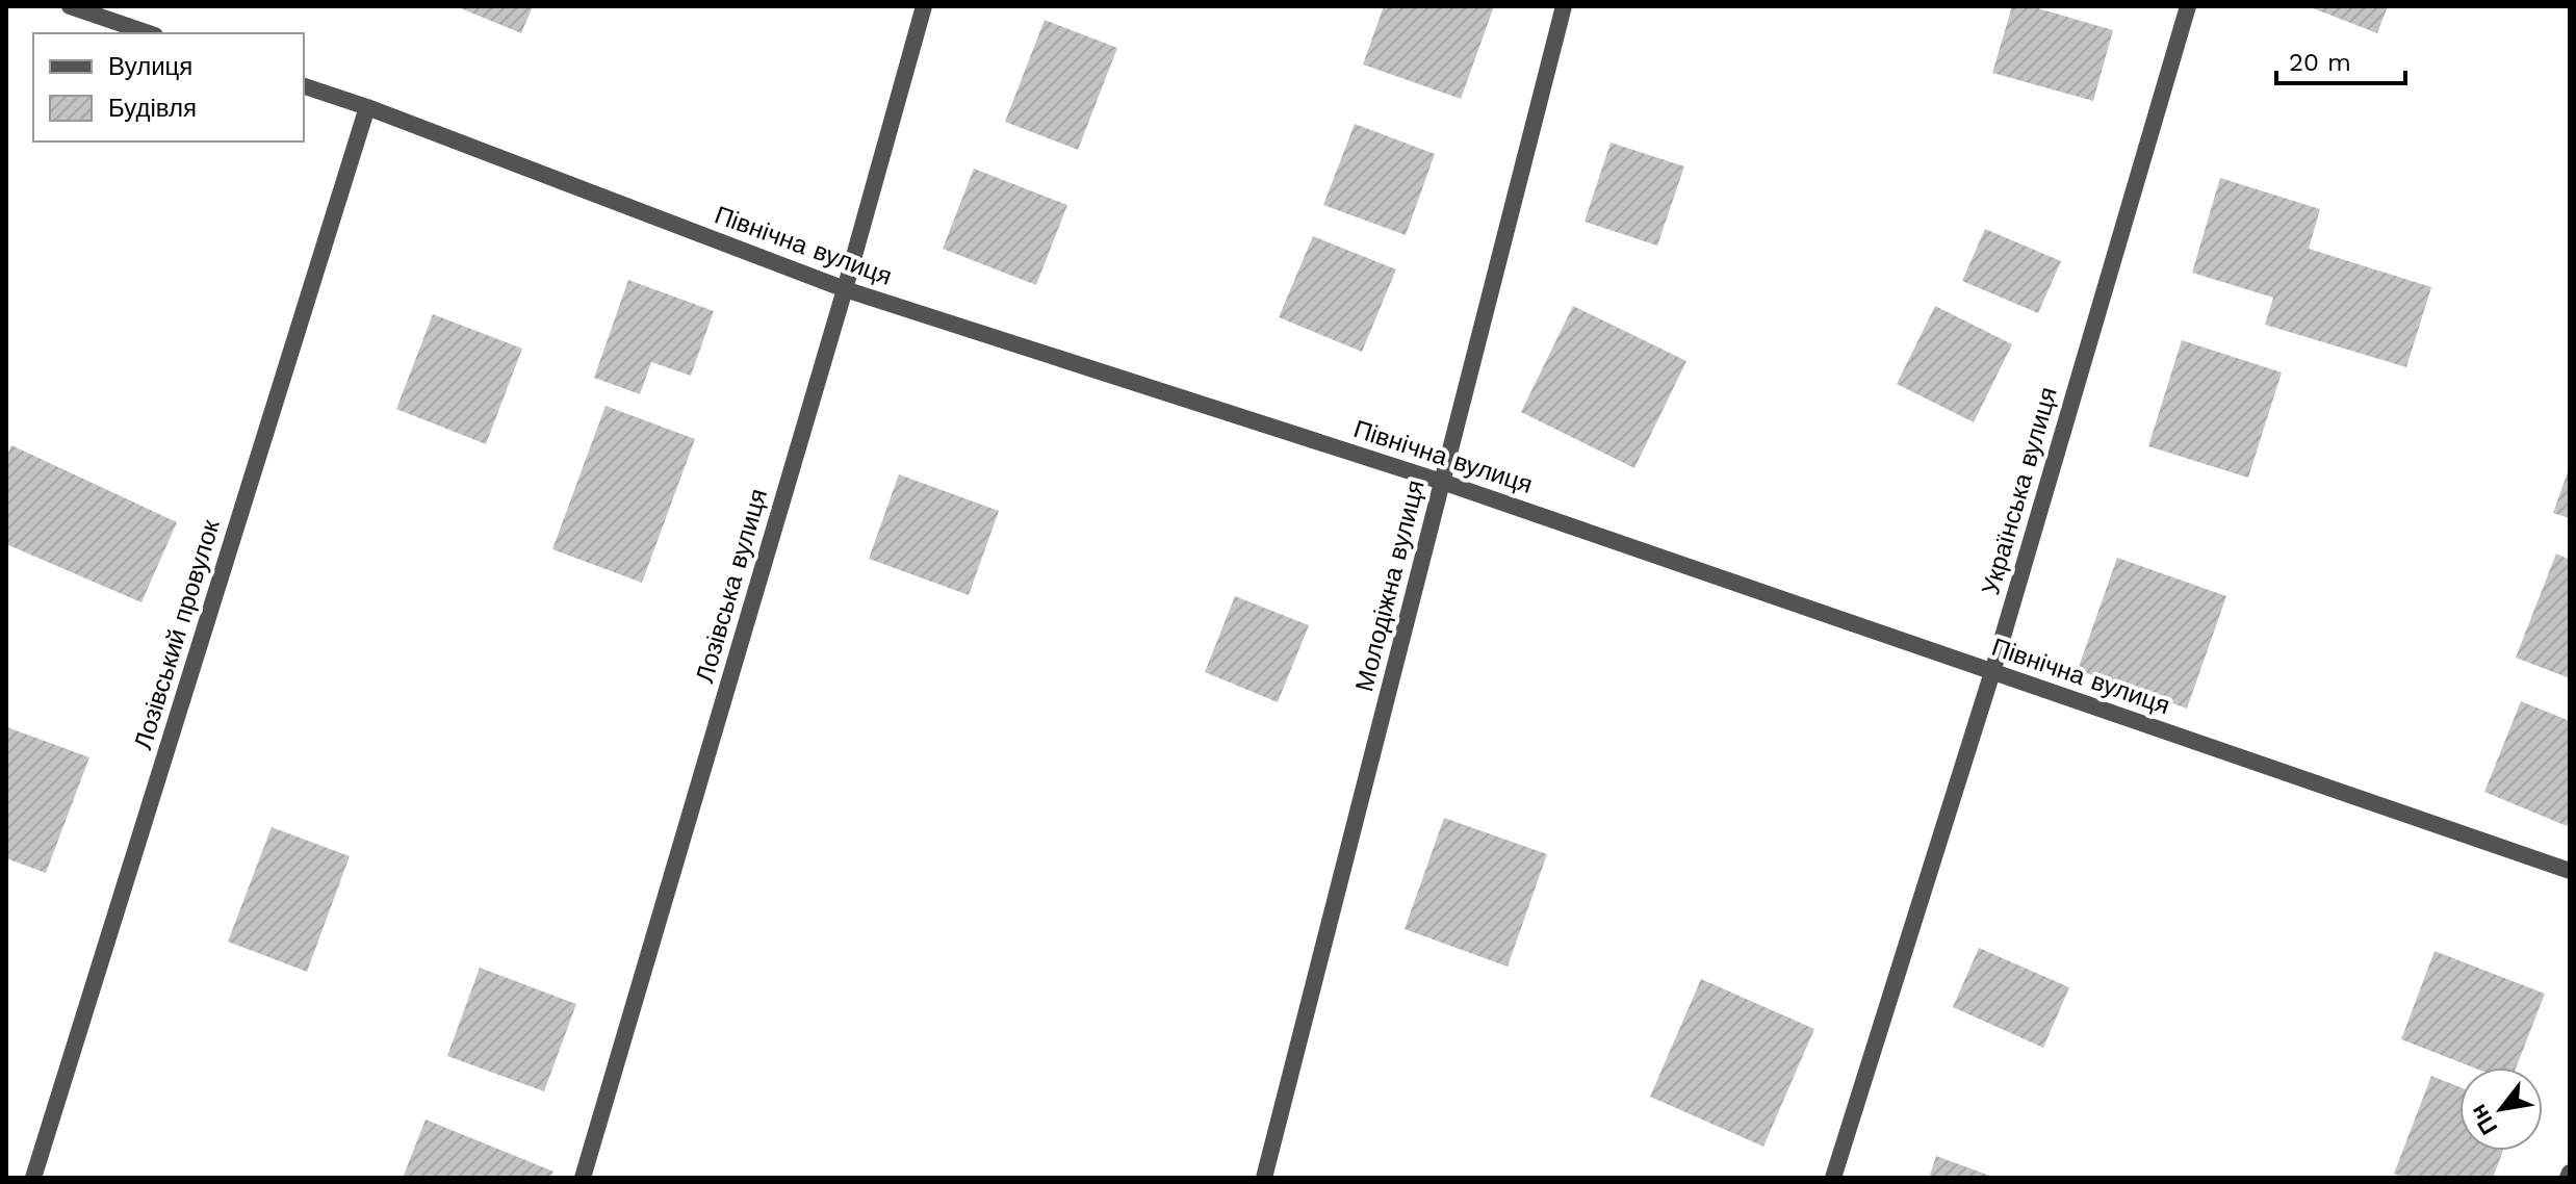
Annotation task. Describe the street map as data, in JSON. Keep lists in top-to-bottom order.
{
  "streets": {
    "street": [
      "Північна вулиця",
      "Українська вулиця",
      "Лозівська вулиця",
      "Молодіжна вулиця",
      "Лозівський провулок"
    ]
  },
  "crossings": [
    ["Північна вулиця", "Українська вулиця"],
    ["Північна вулиця", "Лозівська вулиця"],
    ["Північна вулиця", "Молодіжна вулиця"],
    ["Північна вулиця", "Лозівський провулок"]
  ],
  "legend": ["Вулиця", "Будівля"],
  "scale_bar": "20 m",
  "north": "bottom left"
}
